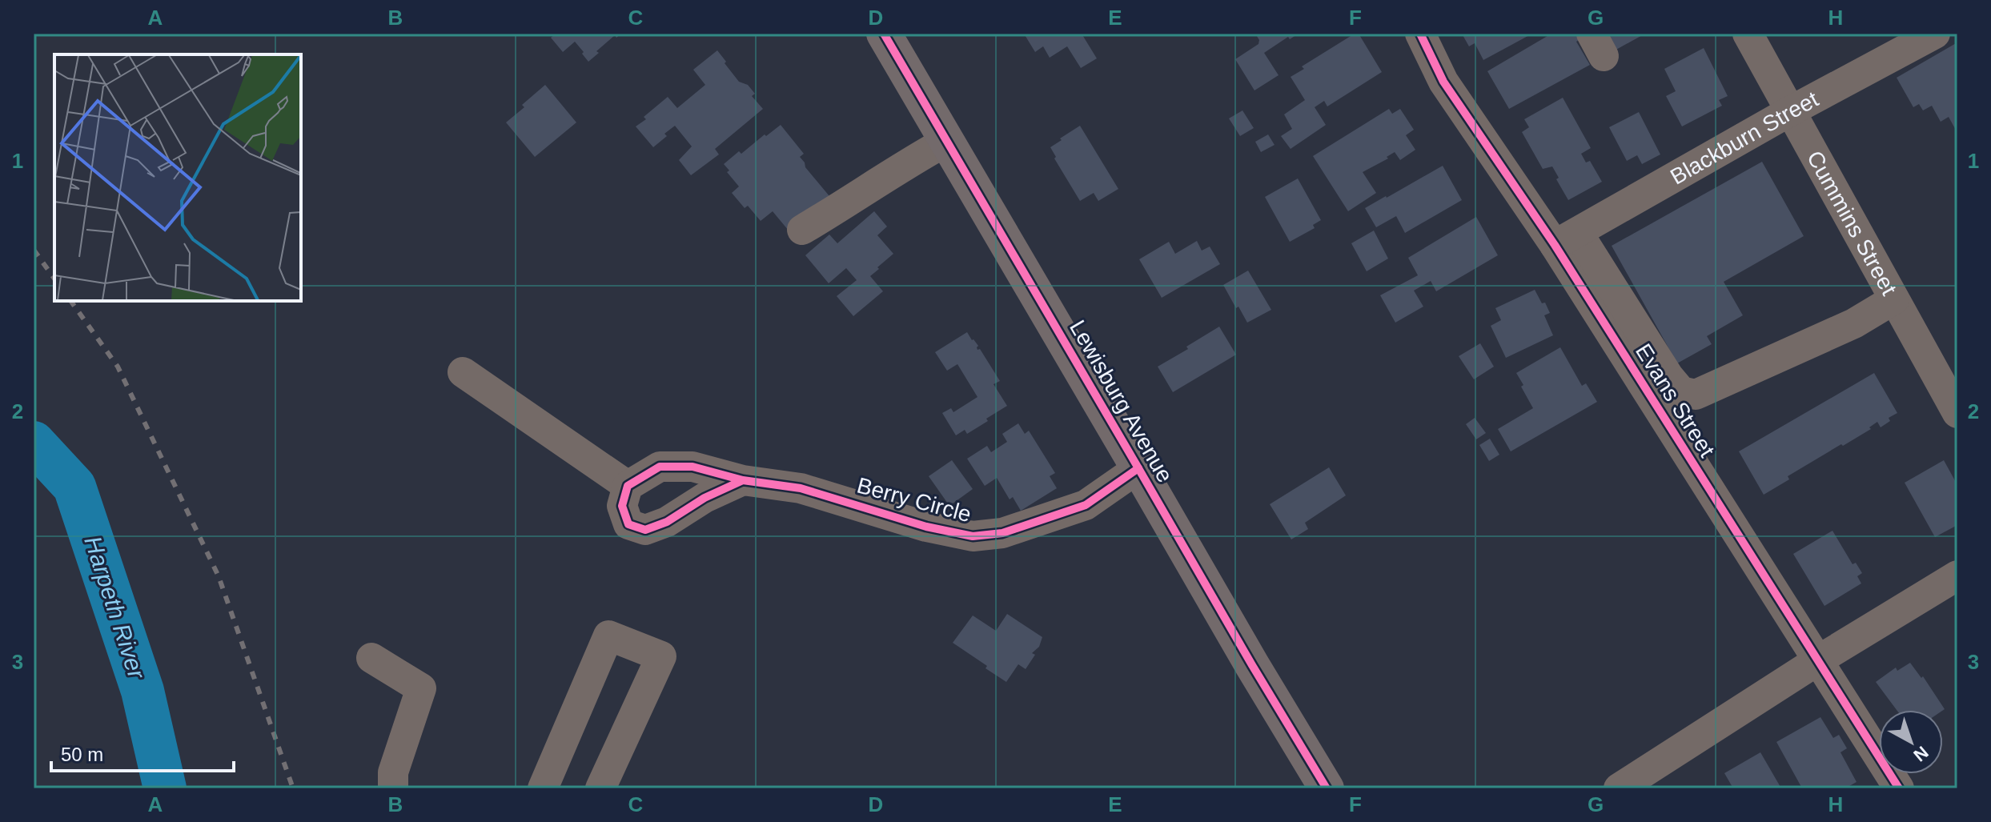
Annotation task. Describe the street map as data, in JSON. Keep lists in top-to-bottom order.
{
  "streets": {
    "main road": ["Lewisburg Avenue"],
    "street": [
      "Blackburn Street",
      "Cummins Street",
      "Evans Street",
      "Berry Circle"
    ]
  },
  "crossings": [
    ["Blackburn Street", "Cummins Street"],
    ["Blackburn Street", "Evans Street"],
    ["Lewisburg Avenue", "Berry Circle"]
  ],
  "water": ["Harpeth River"],
  "scale_bar": "50 m",
  "north": "bottom right",
  "grid": {
    "columns": [
      "A",
      "B",
      "C",
      "D",
      "E",
      "F",
      "G",
      "H"
    ],
    "rows": ["1", "2", "3"]
  }
}
